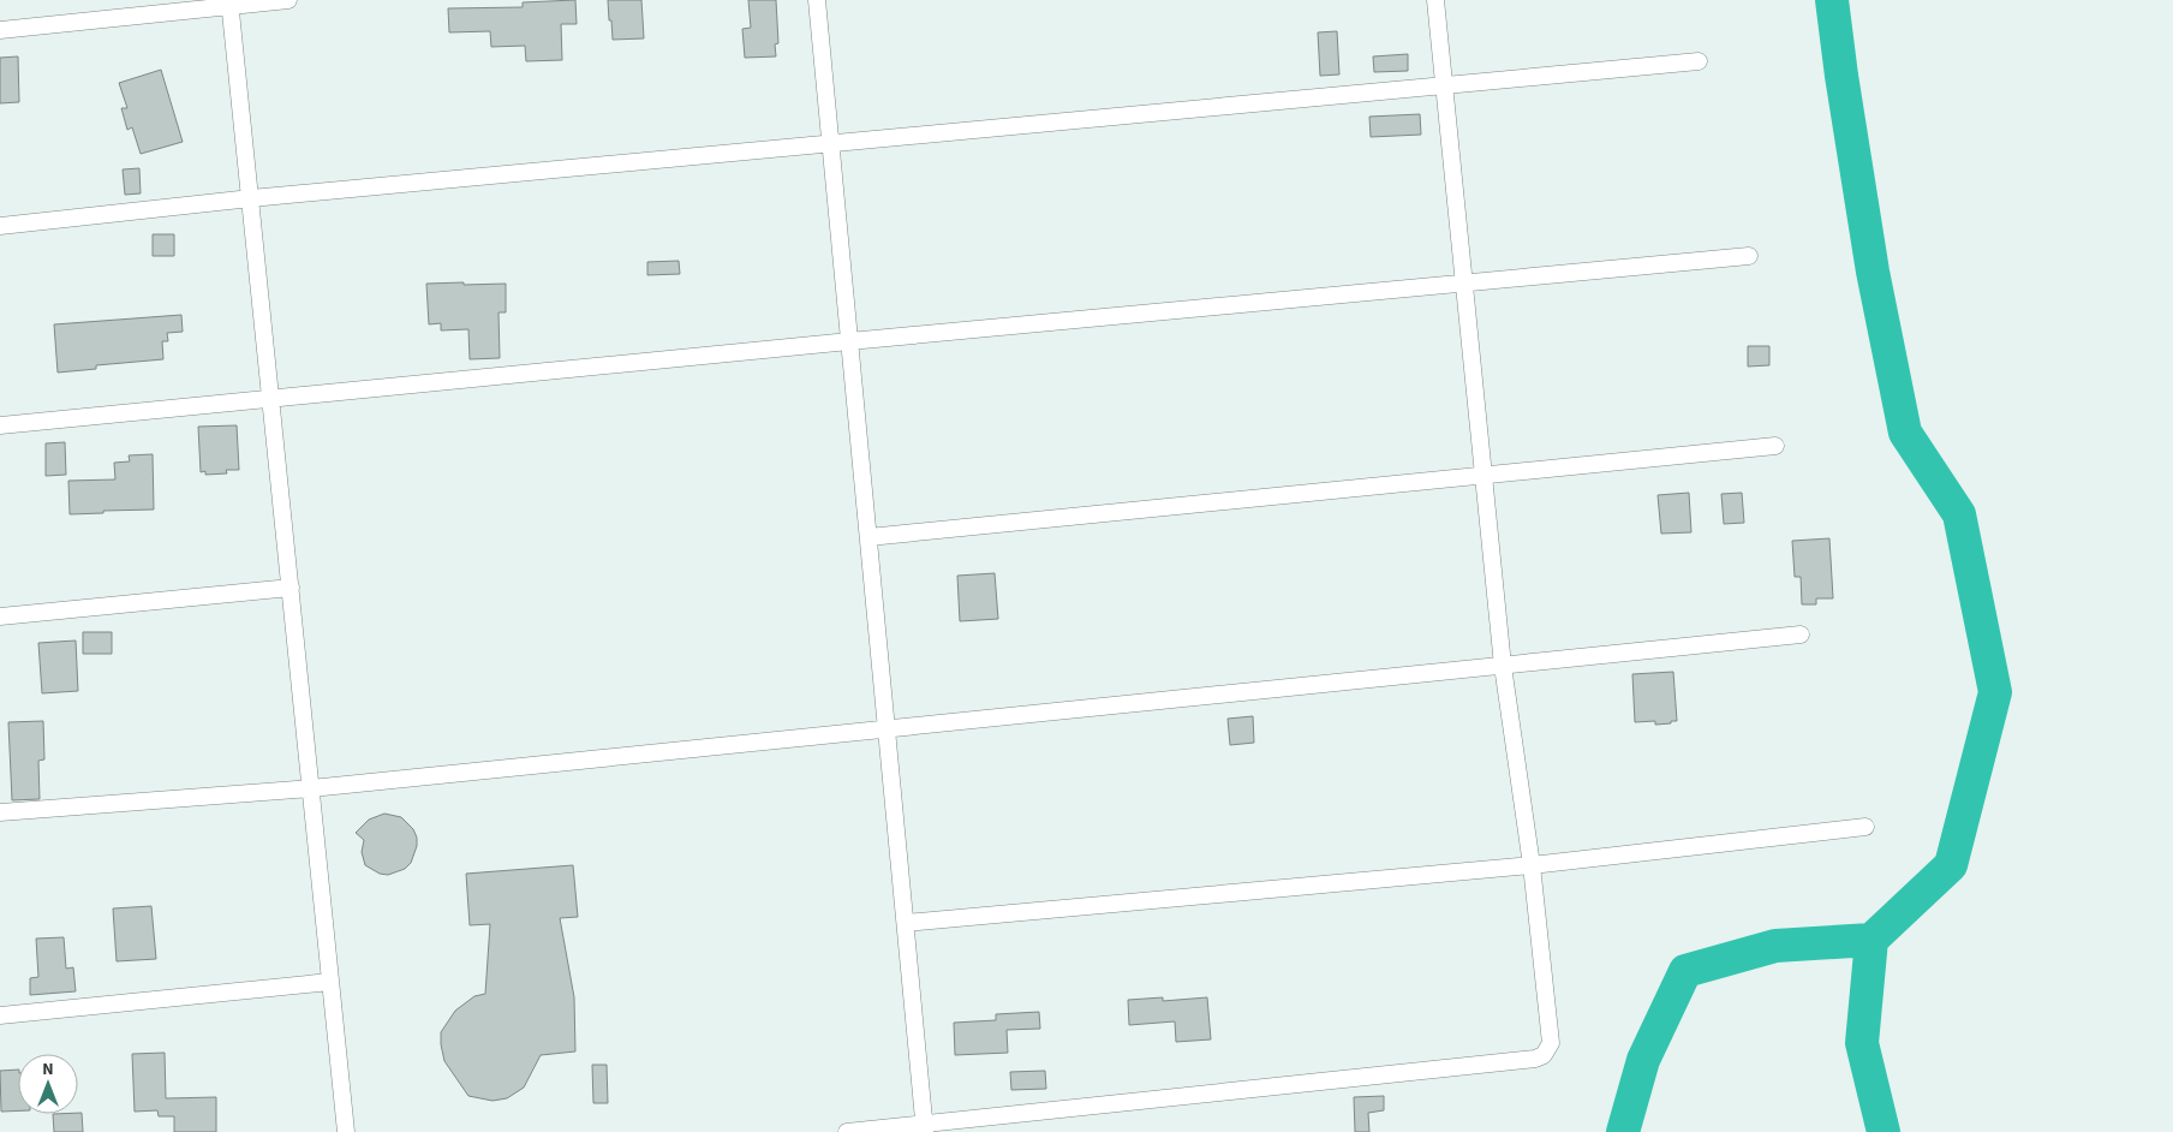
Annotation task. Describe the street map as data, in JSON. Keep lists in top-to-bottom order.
{
  "north": "top"
}
